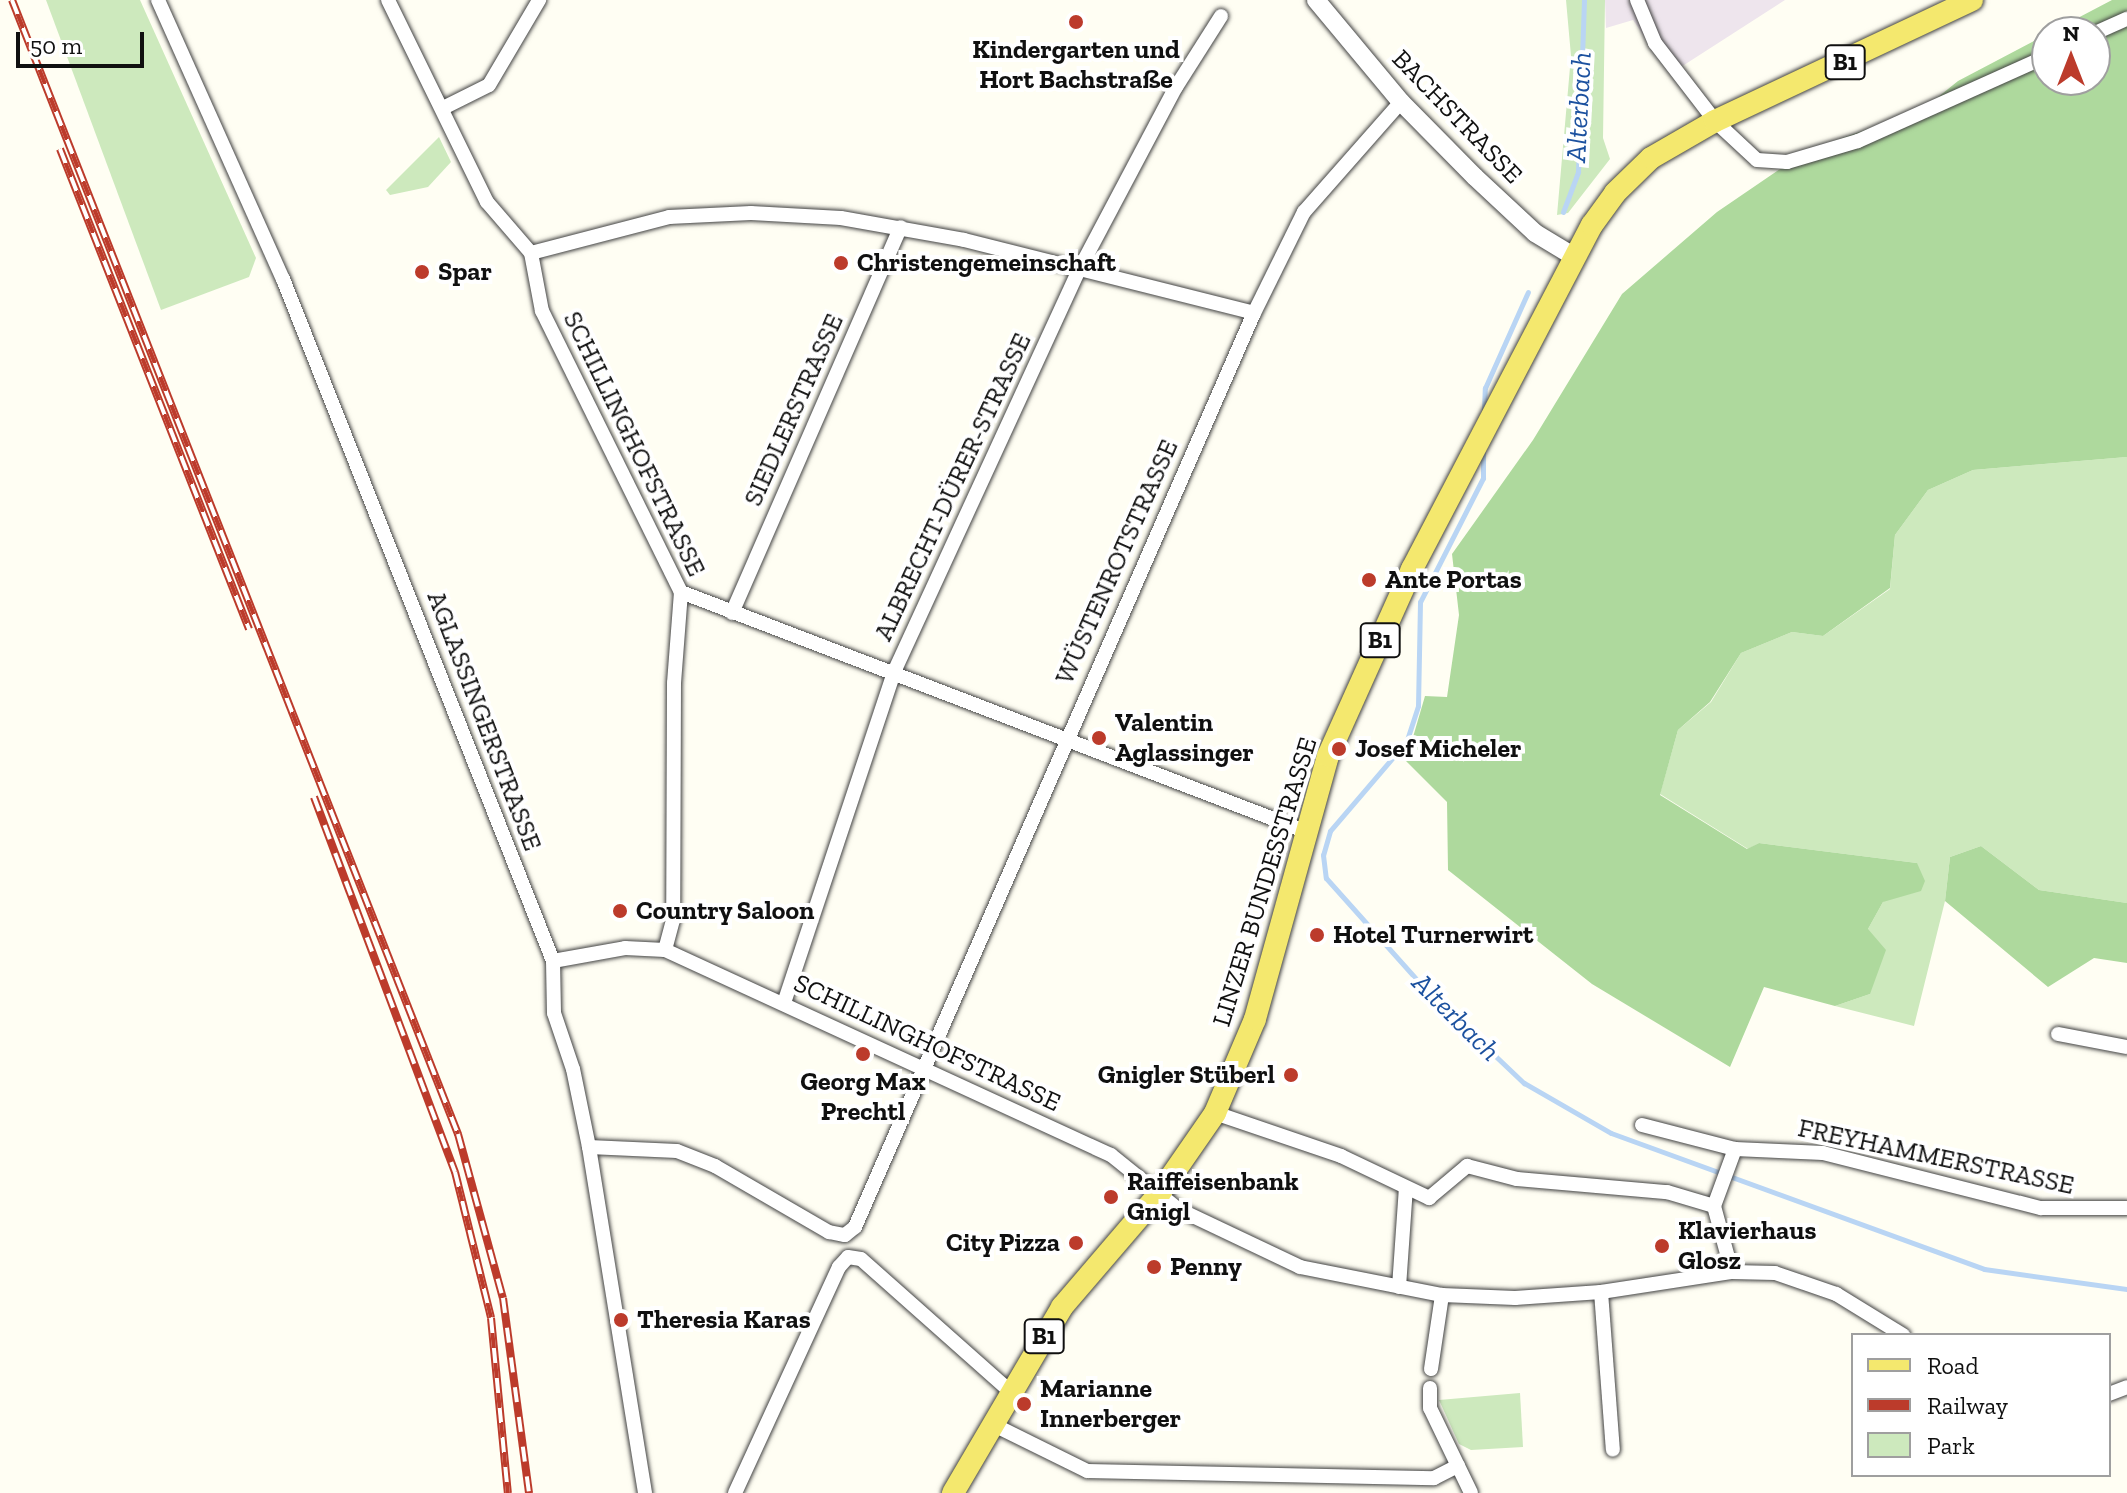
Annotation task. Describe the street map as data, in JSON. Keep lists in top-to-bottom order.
{
  "streets": {
    "main road": ["B1", "LINZER BUNDESSTRASSE"],
    "street": [
      "BACHSTRASSE",
      "SIEDLERSTRASSE",
      "SCHILLINGHOFSTRASSE",
      "ALBRECHT-DÜRER-STRASSE",
      "WÜSTENROTSTRASSE",
      "AGLASSINGERSTRASSE",
      "FREYHAMMERSTRASSE"
    ]
  },
  "crossings": [
    ["BACHSTRASSE", "WÜSTENROTSTRASSE"],
    ["BACHSTRASSE", "LINZER BUNDESSTRASSE"],
    ["SCHILLINGHOFSTRASSE", "ALBRECHT-DÜRER-STRASSE"],
    ["SCHILLINGHOFSTRASSE", "WÜSTENROTSTRASSE"],
    ["SCHILLINGHOFSTRASSE", "AGLASSINGERSTRASSE"],
    ["SCHILLINGHOFSTRASSE", "LINZER BUNDESSTRASSE"],
    ["WÜSTENROTSTRASSE", "AGLASSINGERSTRASSE"]
  ],
  "water": ["Alterbach"],
  "places": [
    "Kindergarten und Hort Bachstraße",
    "Christengemeinschaft",
    "Spar",
    "Ante Portas",
    "Valentin Aglassinger",
    "Josef Micheler",
    "Country Saloon",
    "Hotel Turnerwirt",
    "Georg Max Prechtl",
    "Gnigler Stüberl",
    "Raiffeisenbank Gnigl",
    "City Pizza",
    "Klavierhaus Glosz",
    "Penny",
    "Theresia Karas",
    "Marianne Innerberger"
  ],
  "legend": ["Road", "Railway", "Park"],
  "scale_bar": "50 m",
  "north": "top"
}
